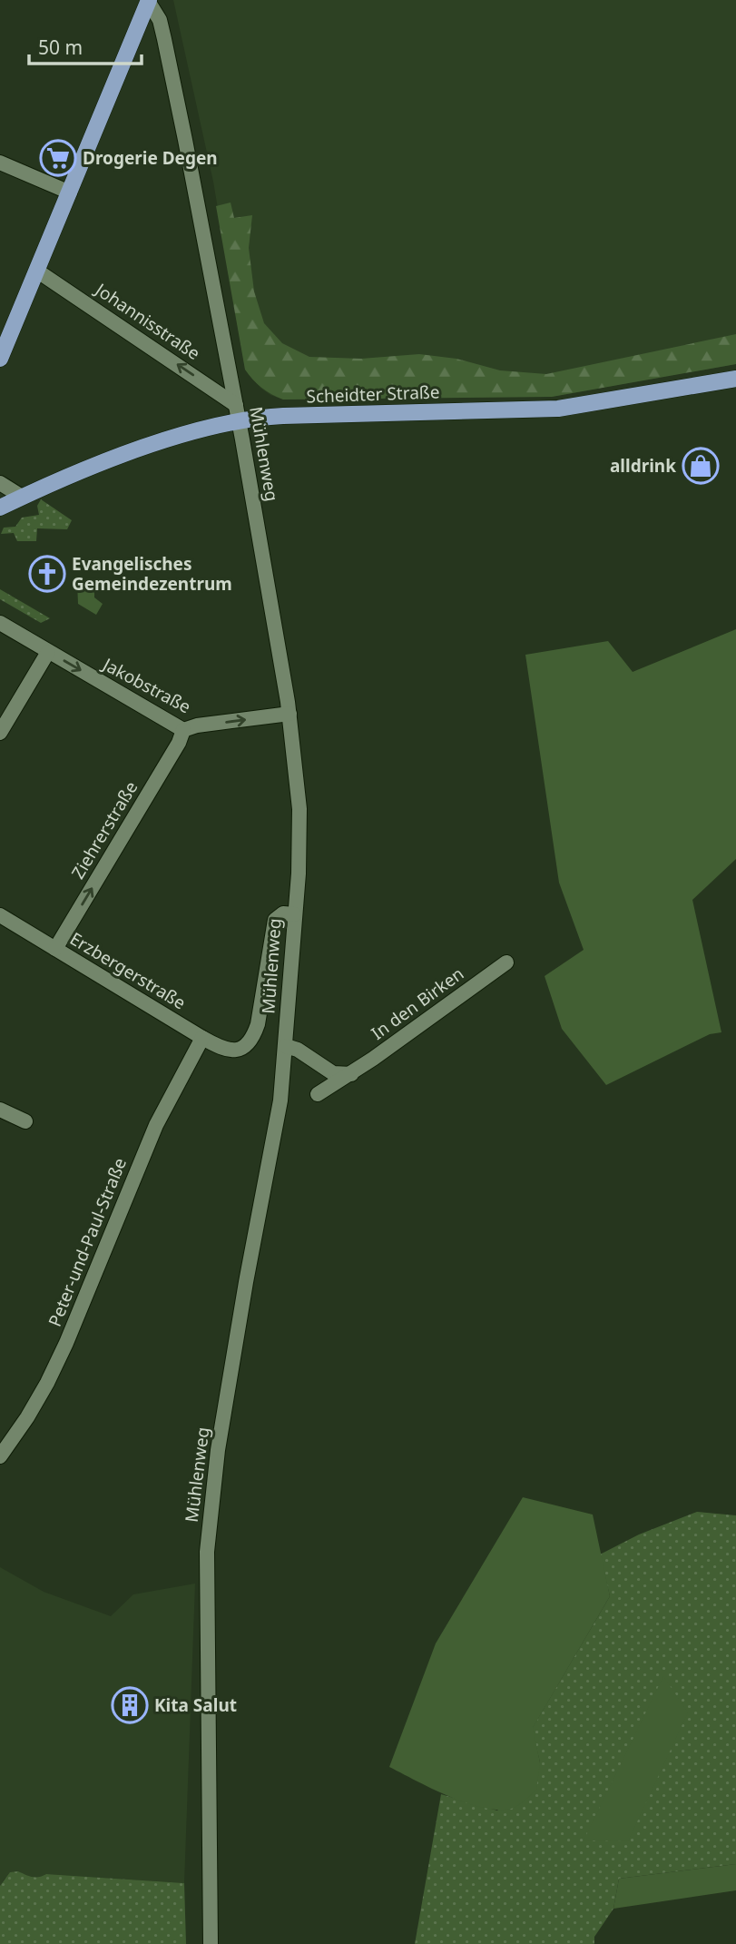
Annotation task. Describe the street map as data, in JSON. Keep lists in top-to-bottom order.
{
  "streets": {
    "main road": ["Scheidter Straße"],
    "street": [
      "Johannisstraße",
      "Mühlenweg",
      "Jakobstraße",
      "Ziehrerstraße",
      "Erzbergerstraße",
      "In den Birken",
      "Peter-und-Paul-Straße"
    ]
  },
  "crossings": [
    ["Johannisstraße", "Mühlenweg"],
    ["Scheidter Straße", "Mühlenweg"],
    ["Mühlenweg", "Jakobstraße"],
    ["Mühlenweg", "Erzbergerstraße"],
    ["Jakobstraße", "Ziehrerstraße"],
    ["Ziehrerstraße", "Erzbergerstraße"],
    ["Erzbergerstraße", "Peter-und-Paul-Straße"]
  ],
  "one_way": ["Johannisstraße", "Jakobstraße", "Ziehrerstraße"],
  "places": {
    "supermarket": ["Drogerie Degen"],
    "shop": ["alldrink"],
    "church": ["Evangelisches Gemeindezentrum"],
    "building": ["Kita Salut"]
  },
  "scale_bar": "50 m"
}
